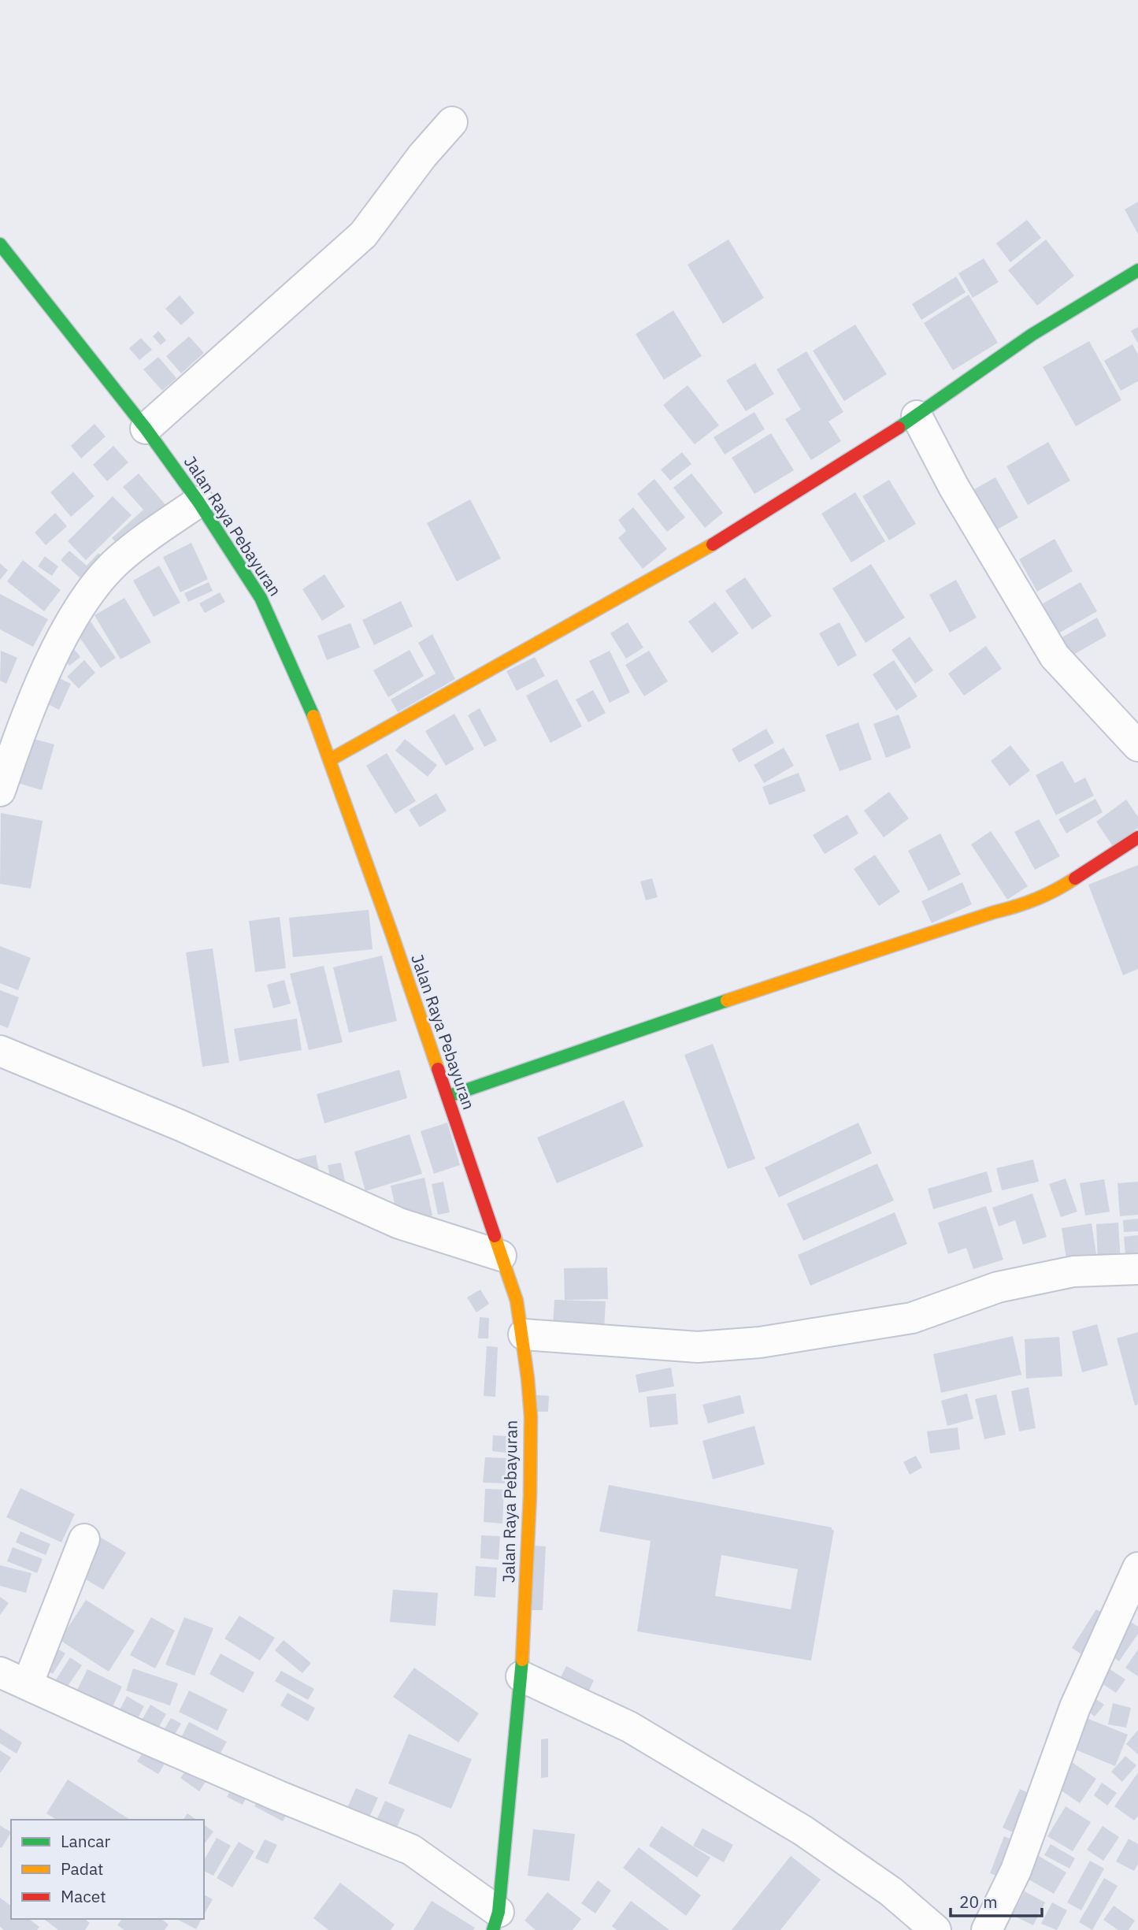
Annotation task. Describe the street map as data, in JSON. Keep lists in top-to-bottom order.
{
  "streets": {
    "main road": ["Jalan Raya Pebayuran"]
  },
  "legend": ["Lancar", "Padat", "Macet"],
  "scale_bar": "20 m"
}
